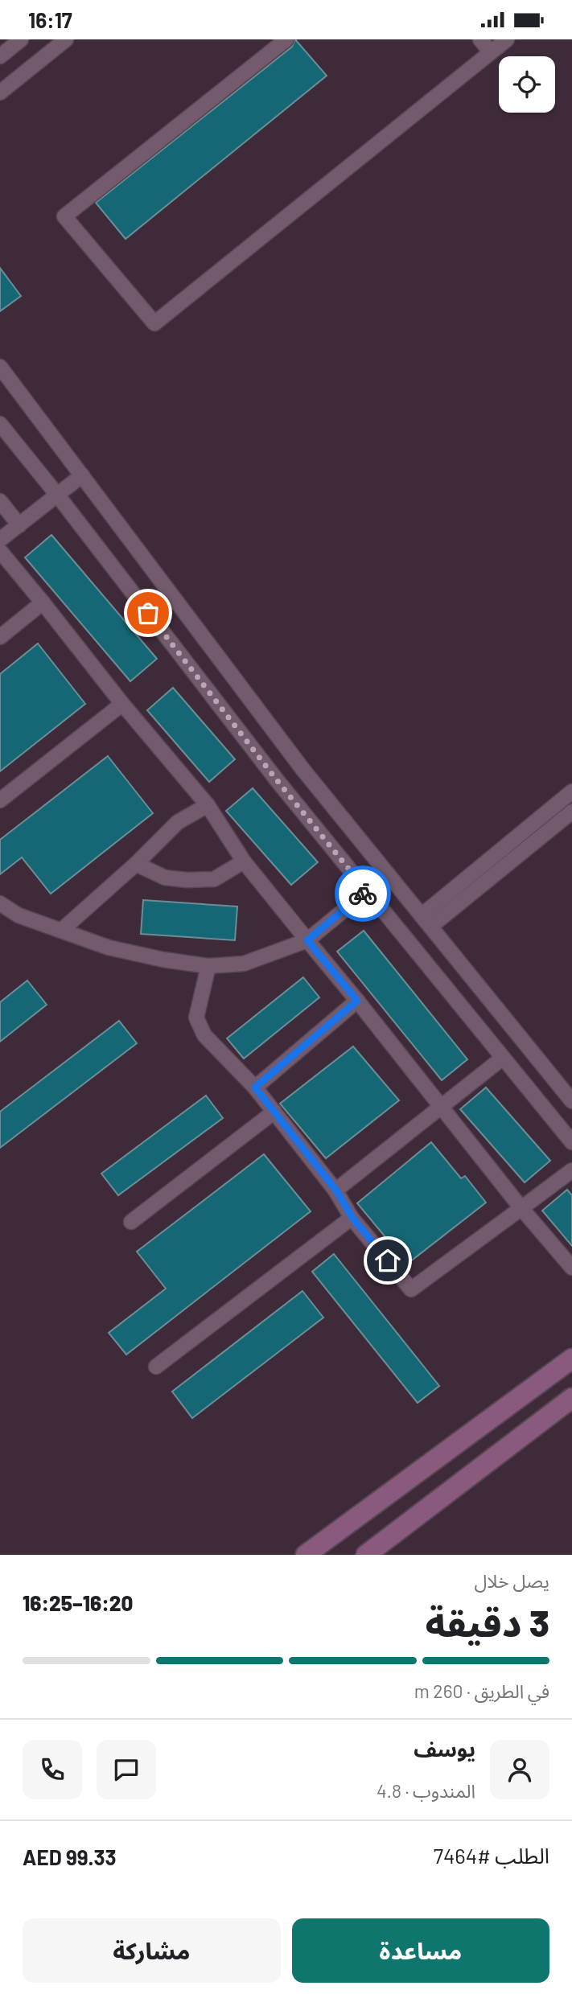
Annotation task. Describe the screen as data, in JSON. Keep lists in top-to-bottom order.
{
  "page": {
    "status": "16:17",
    "heading": ["3 دقيقة", "يصل خلال", "16:20–16:25"],
    "panel": [
      "يوسف",
      "المندوب · 4.8",
      "الطلب #7464",
      "AED 99.33"
    ],
    "bar": "في الطريق · 260 m",
    "buttons": ["مساعدة", "مشاركة"]
  }
}
